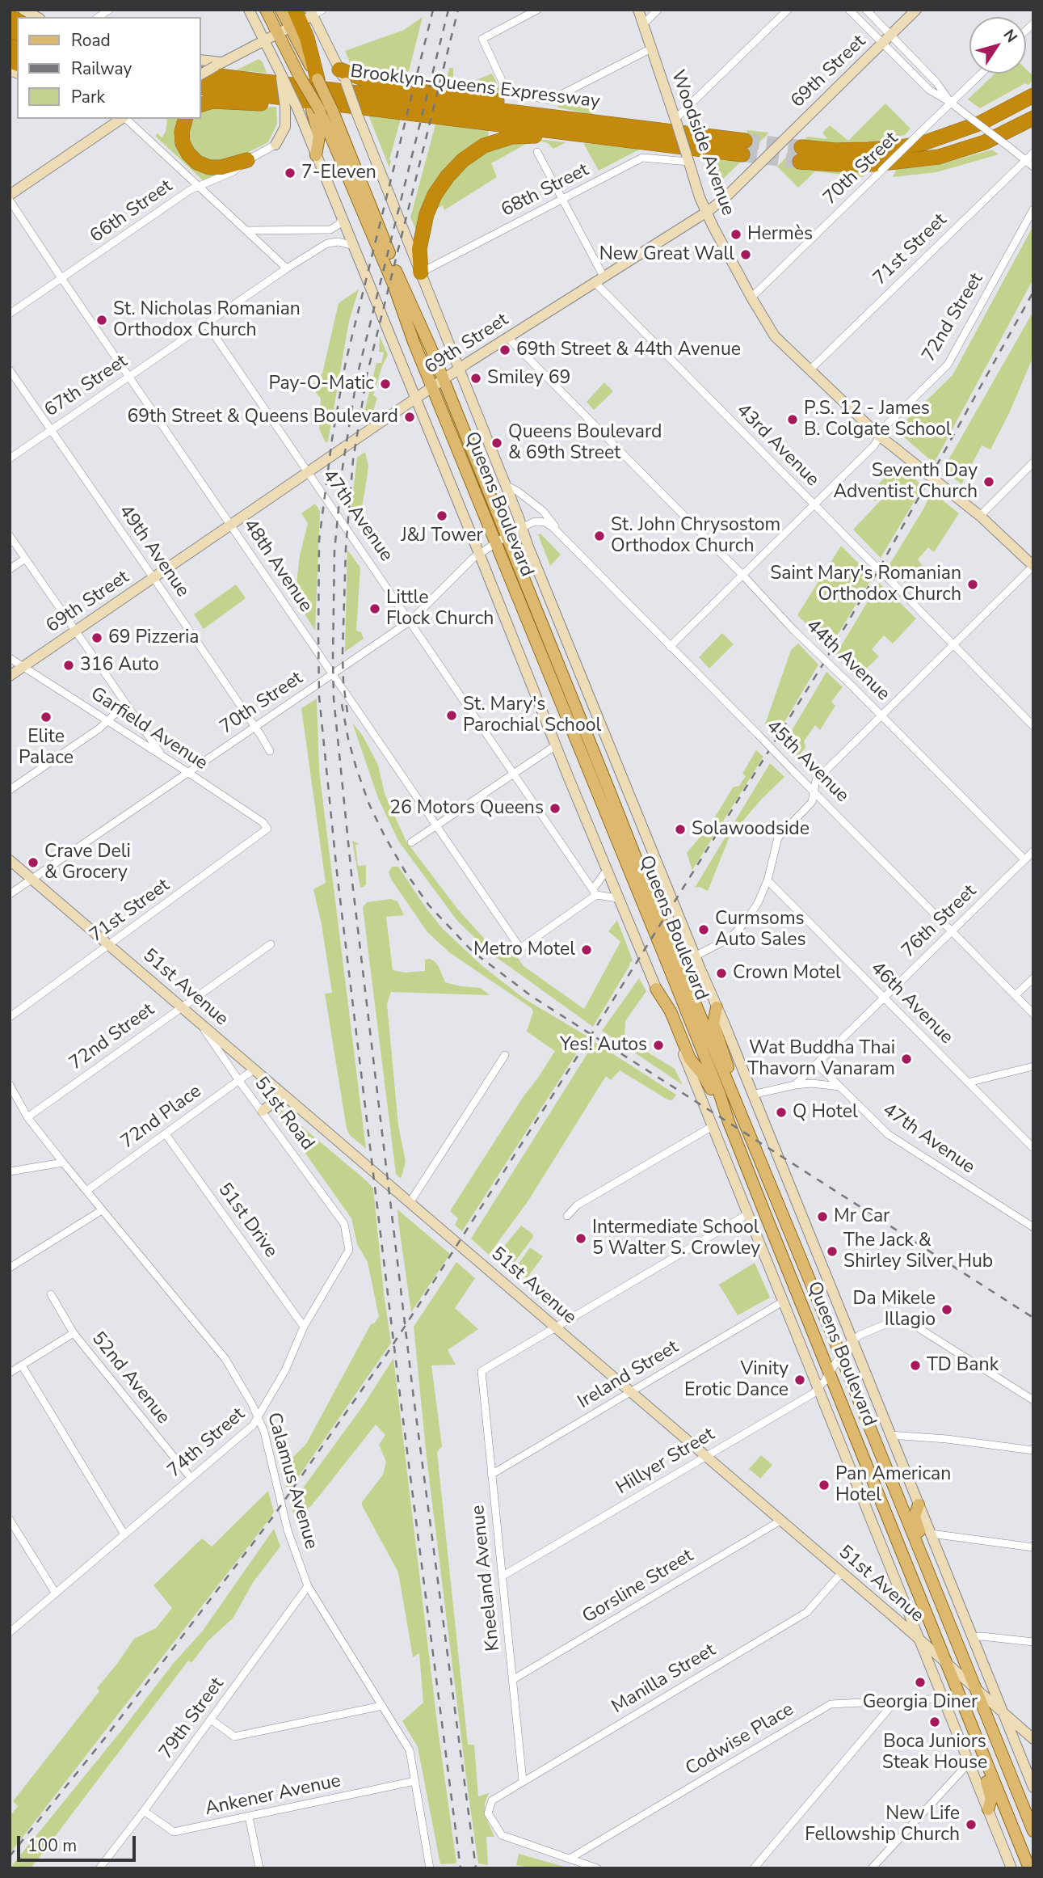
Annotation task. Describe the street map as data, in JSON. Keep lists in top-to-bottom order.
{
  "streets": {
    "highway": ["Brooklyn-Queens Expressway"],
    "main road": ["Queens Boulevard"],
    "street": [
      "69th Street",
      "Woodside Avenue",
      "70th Street",
      "68th Street",
      "66th Street",
      "71st Street",
      "72nd Street",
      "67th Street",
      "43rd Avenue",
      "47th Avenue",
      "49th Avenue",
      "48th Avenue",
      "44th Avenue",
      "Garfield Avenue",
      "45th Avenue",
      "76th Street",
      "51st Avenue",
      "46th Avenue",
      "51st Road",
      "72nd Place",
      "51st Drive",
      "Ireland Street",
      "52nd Avenue",
      "74th Street",
      "Hillyer Street",
      "Calamus Avenue",
      "Kneeland Avenue",
      "Gorsline Street",
      "Manilla Street",
      "79th Street",
      "Codwise Place",
      "Ankener Avenue"
    ]
  },
  "crossings": [
    ["69th Street", "Woodside Avenue"],
    ["69th Street", "43rd Avenue"],
    ["69th Street", "Queens Boulevard"],
    ["69th Street", "47th Avenue"],
    ["69th Street", "49th Avenue"],
    ["69th Street", "48th Avenue"],
    ["69th Street", "44th Avenue"],
    ["69th Street", "Garfield Avenue"],
    ["Brooklyn-Queens Expressway", "Queens Boulevard"],
    ["Woodside Avenue", "70th Street"],
    ["Woodside Avenue", "68th Street"],
    ["Woodside Avenue", "71st Street"],
    ["Woodside Avenue", "72nd Street"],
    ["70th Street", "Queens Boulevard"],
    ["70th Street", "47th Avenue"],
    ["70th Street", "49th Avenue"],
    ["70th Street", "48th Avenue"],
    ["70th Street", "Garfield Avenue"],
    ["70th Street", "45th Avenue"],
    ["70th Street", "51st Avenue"],
    ["68th Street", "43rd Avenue"],
    ["68th Street", "Queens Boulevard"],
    ["66th Street", "48th Avenue"],
    ["71st Street", "Garfield Avenue"],
    ["71st Street", "51st Avenue"],
    ["72nd Street", "43rd Avenue"],
    ["72nd Street", "44th Avenue"],
    ["72nd Street", "45th Avenue"],
    ["72nd Street", "51st Avenue"],
    ["72nd Street", "Calamus Avenue"],
    ["67th Street", "Queens Boulevard"],
    ["67th Street", "47th Avenue"],
    ["67th Street", "49th Avenue"],
    ["67th Street", "48th Avenue"],
    ["Queens Boulevard", "45th Avenue"],
    ["Queens Boulevard", "51st Avenue"],
    ["Queens Boulevard", "Ireland Street"],
    ["Queens Boulevard", "Hillyer Street"],
    ["Queens Boulevard", "Codwise Place"],
    ["47th Avenue", "48th Avenue"],
    ["47th Avenue", "76th Street"],
    ["44th Avenue", "76th Street"],
    ["45th Avenue", "76th Street"],
    ["76th Street", "46th Avenue"],
    ["51st Avenue", "51st Road"],
    ["51st Avenue", "72nd Place"],
    ["51st Avenue", "Ireland Street"],
    ["51st Avenue", "Hillyer Street"],
    ["51st Avenue", "Kneeland Avenue"],
    ["51st Avenue", "Gorsline Street"],
    ["51st Avenue", "Manilla Street"],
    ["51st Road", "72nd Place"],
    ["51st Road", "74th Street"],
    ["72nd Place", "51st Drive"],
    ["72nd Place", "Calamus Avenue"],
    ["51st Drive", "74th Street"],
    ["Ireland Street", "Kneeland Avenue"],
    ["52nd Avenue", "74th Street"],
    ["74th Street", "Calamus Avenue"],
    ["Hillyer Street", "Kneeland Avenue"],
    ["Calamus Avenue", "79th Street"],
    ["Calamus Avenue", "Ankener Avenue"],
    ["Kneeland Avenue", "Gorsline Street"],
    ["Kneeland Avenue", "Manilla Street"],
    ["Manilla Street", "Codwise Place"],
    ["79th Street", "Ankener Avenue"]
  ],
  "places": [
    "7-Eleven",
    "Hermès",
    "New Great Wall",
    "St. Nicholas Romanian Orthodox Church",
    "69th Street & 44th Avenue",
    "Smiley 69",
    "Pay-O-Matic",
    "69th Street & Queens Boulevard",
    "P.S. 12 - James B. Colgate School",
    "Queens Boulevard & 69th Street",
    "Seventh Day Adventist Church",
    "J&J Tower",
    "St. John Chrysostom Orthodox Church",
    "Saint Mary's Romanian Orthodox Church",
    "Little Flock Church",
    "69 Pizzeria",
    "316 Auto",
    "St. Mary's Parochial School",
    "Elite Palace",
    "26 Motors Queens",
    "Solawoodside",
    "Crave Deli & Grocery",
    "Curmsoms Auto Sales",
    "Metro Motel",
    "Crown Motel",
    "Yes! Autos",
    "Wat Buddha Thai Thavorn Vanaram",
    "Q Hotel",
    "Mr Car",
    "Intermediate School 5 Walter S. Crowley",
    "The Jack & Shirley Silver Hub",
    "Da Mikele Illagio",
    "TD Bank",
    "Vinity Erotic Dance",
    "Pan American Hotel",
    "Georgia Diner",
    "Boca Juniors Steak House",
    "New Life Fellowship Church"
  ],
  "legend": ["Road", "Railway", "Park"],
  "scale_bar": "100 m",
  "north": "top right"
}
